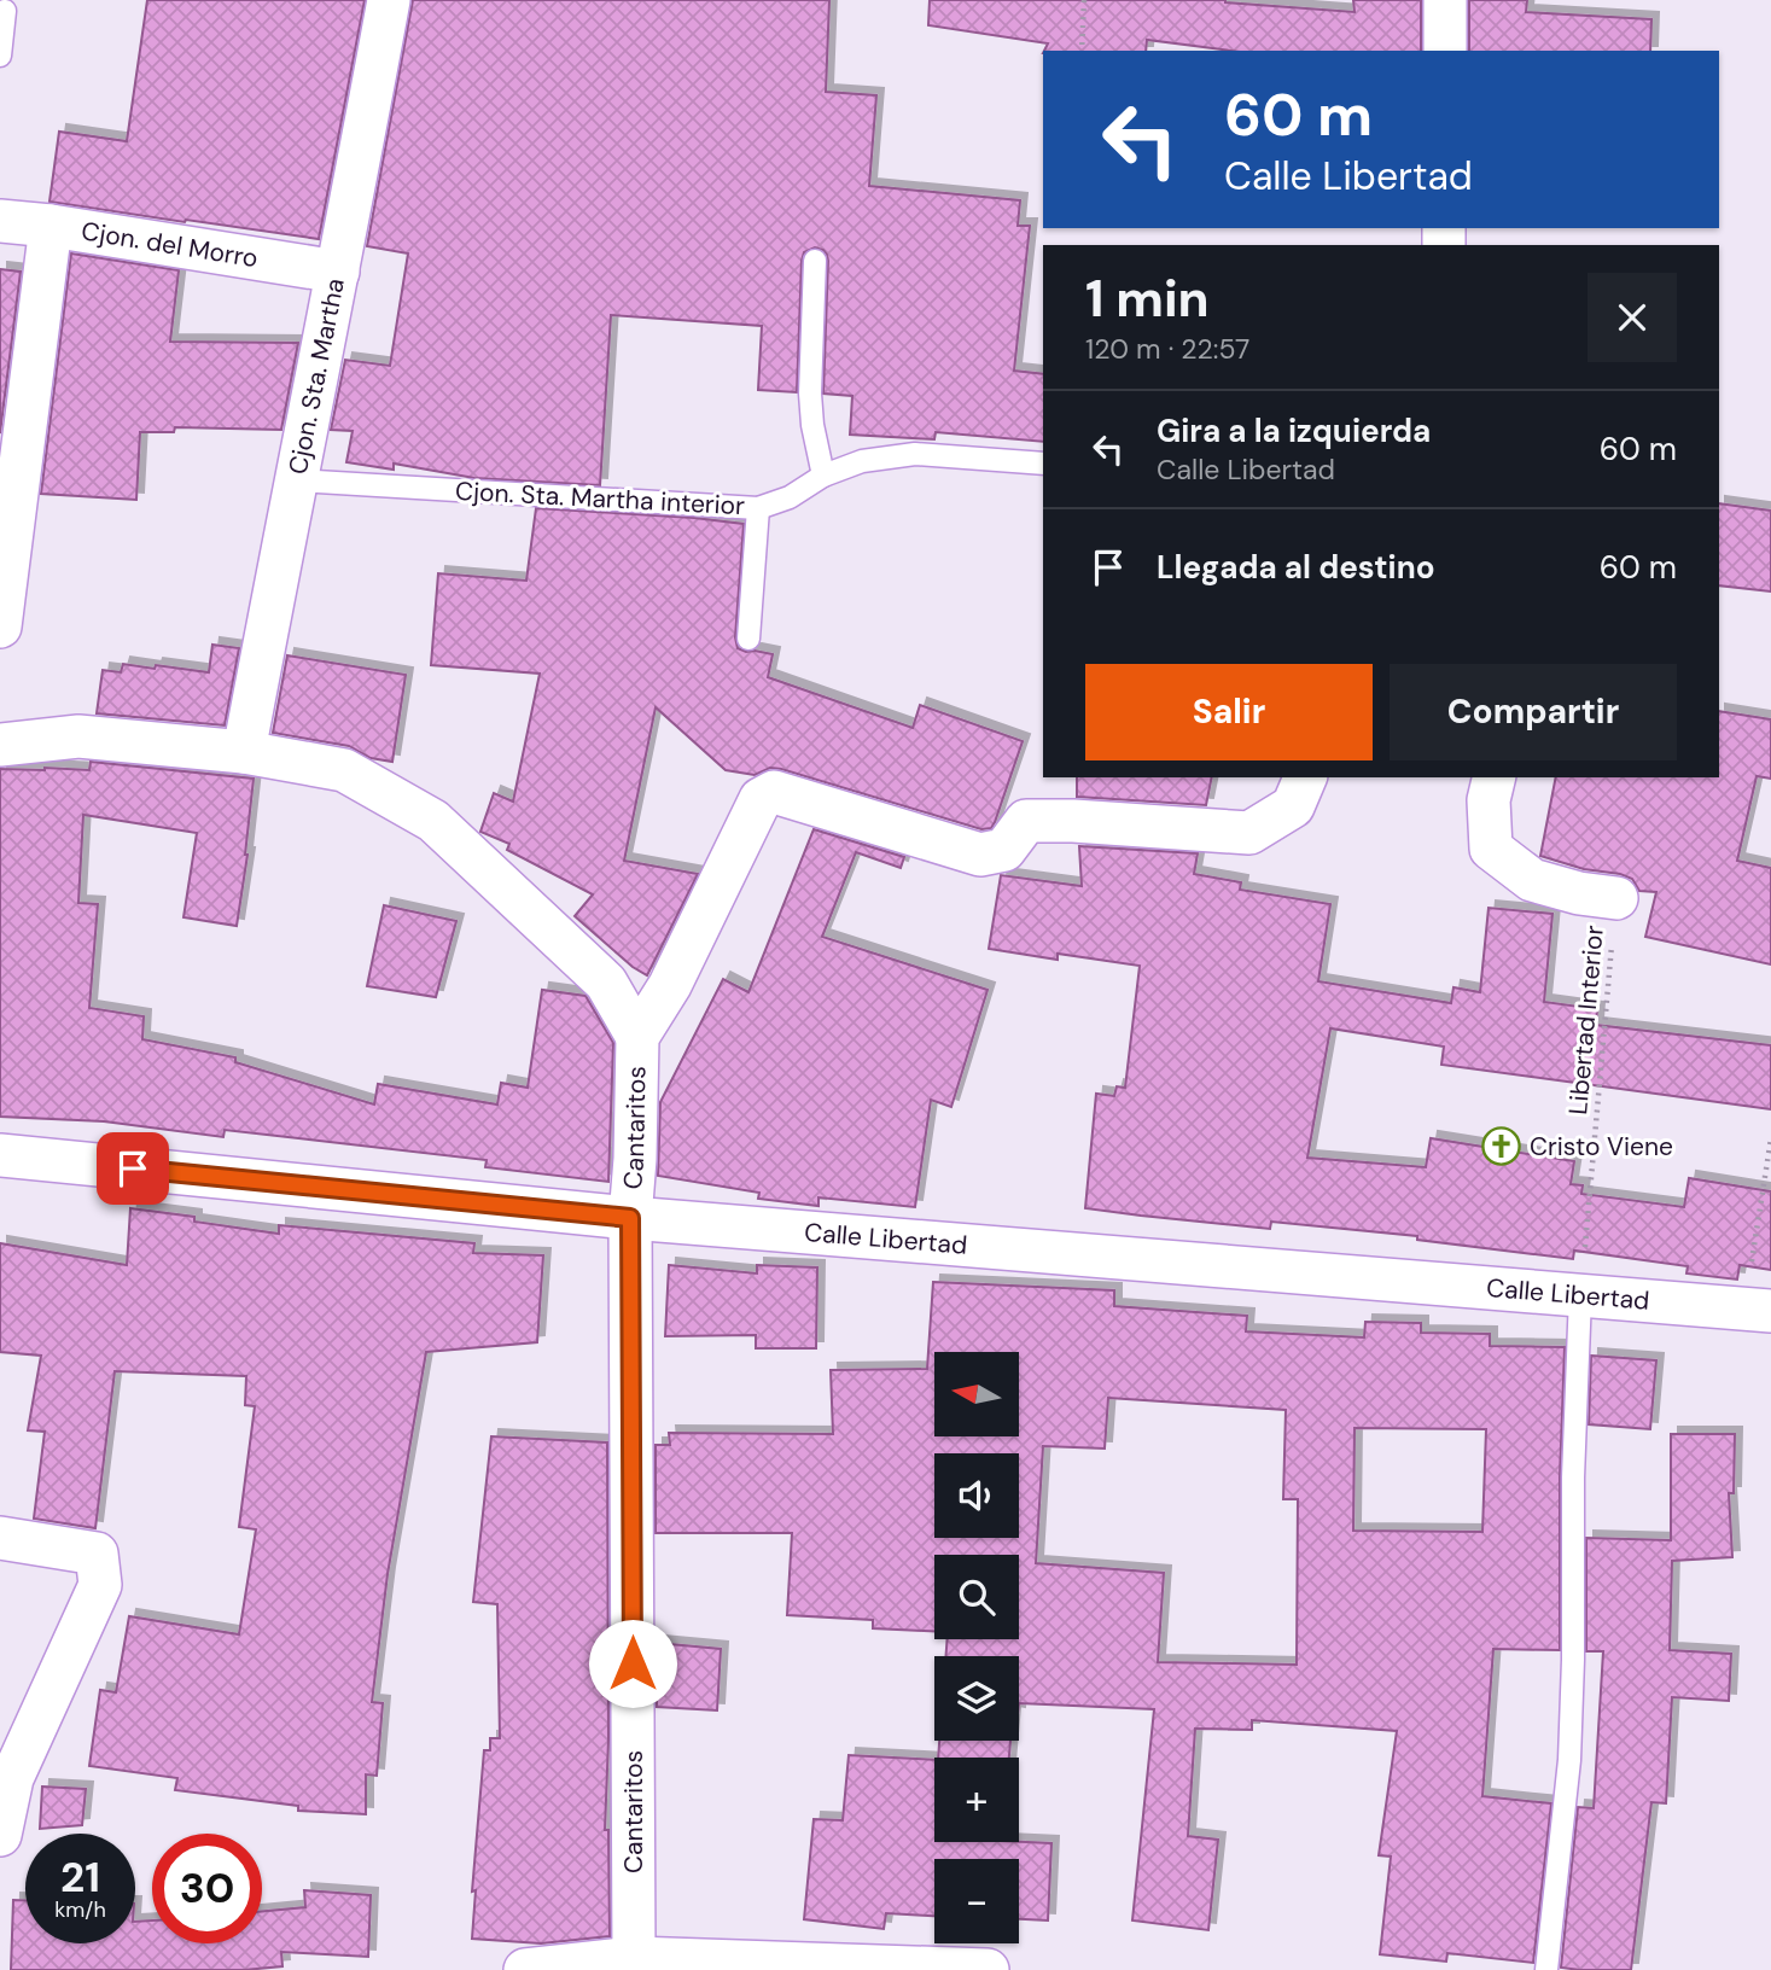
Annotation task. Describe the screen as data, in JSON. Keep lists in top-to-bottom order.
{
  "streets": {
    "street": [
      "Cjon. del Morro",
      "Cjon. Sta. Martha",
      "Cantaritos",
      "Calle Libertad"
    ],
    "lane": ["Cjon. Sta. Martha interior"],
    "path": ["Libertad Interior"]
  },
  "crossings": [
    ["Cjon. del Morro", "Cjon. Sta. Martha"],
    ["Cjon. Sta. Martha", "Cjon. Sta. Martha interior"],
    ["Libertad Interior", "Calle Libertad"],
    ["Cantaritos", "Calle Libertad"]
  ],
  "places": {
    "church": ["Cristo Viene"]
  },
  "north": "left",
  "page": {
    "turn": ["60 m", "Calle Libertad"],
    "heading": ["1 min", "120 m · 22:57"],
    "list": [
      {
        "name": "Gira a la izquierda",
        "note": "Calle Libertad",
        "value": "60 m"
      },
      {
        "name": "Llegada al destino",
        "value": "60 m"
      }
    ],
    "buttons": ["Salir", "Compartir"],
    "map_buttons": ["+", "−"],
    "speed": "21 km/h",
    "limit": "30"
  }
}
